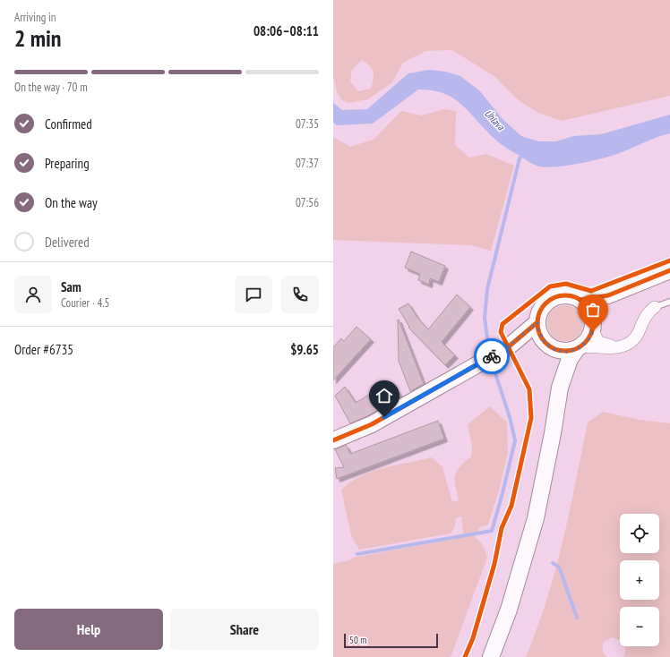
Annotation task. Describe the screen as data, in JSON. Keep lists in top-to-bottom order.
{
  "water": ["Úhlava"],
  "scale_bar": "50 m",
  "page": {
    "heading": ["2 min", "Arriving in", "08:06–08:11"],
    "panel": [
      "Sam",
      "Courier · 4.5",
      "Order #6735",
      "$9.65"
    ],
    "bar": "On the way · 70 m",
    "list": [
      ["Confirmed", "07:35"],
      ["Preparing", "07:37"],
      ["On the way", "07:56"],
      "Delivered"
    ],
    "map_buttons": ["+", "−"],
    "buttons": ["Help", "Share"],
    "scale": "50 m"
  }
}
